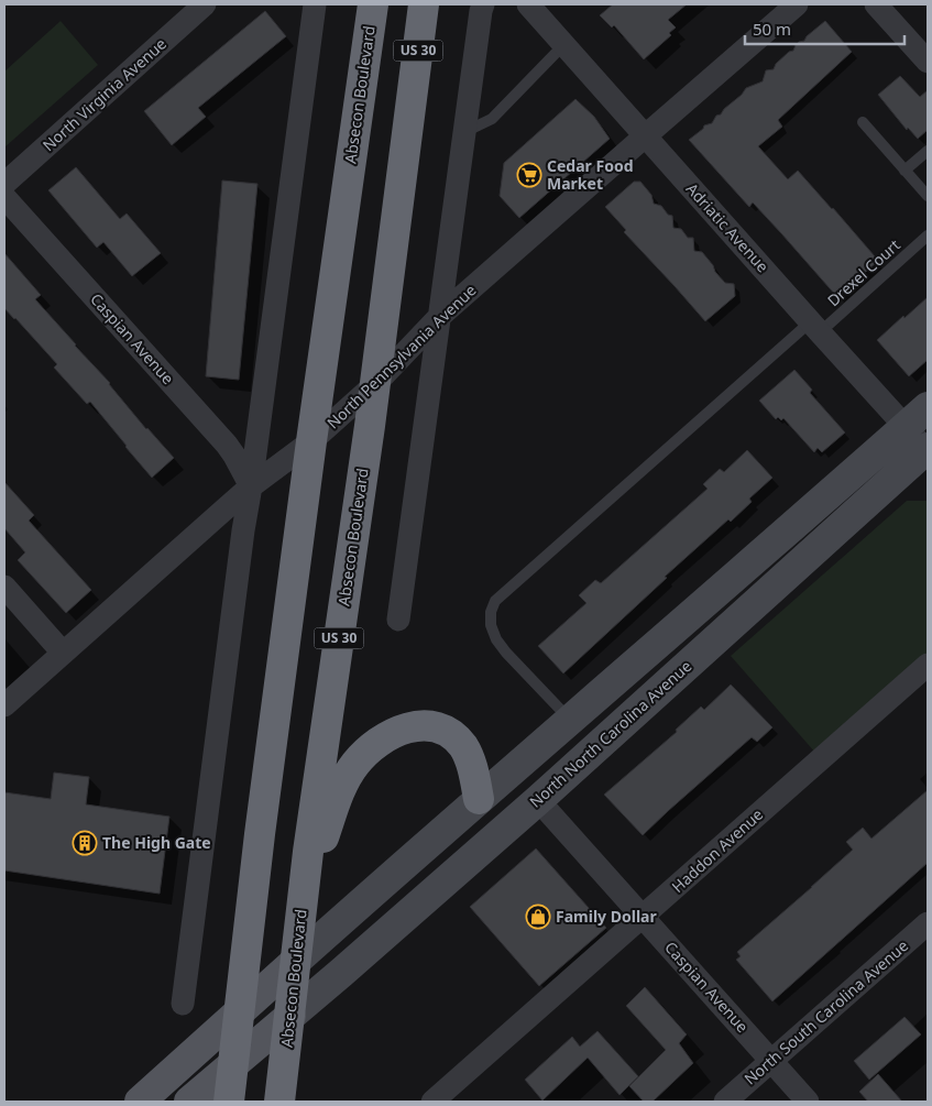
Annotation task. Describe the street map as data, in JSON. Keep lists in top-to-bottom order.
{
  "streets": {
    "highway": ["US 30", "Absecon Boulevard"],
    "street": [
      "North Virginia Avenue",
      "Adriatic Avenue",
      "Caspian Avenue",
      "North Pennsylvania Avenue",
      "North North Carolina Avenue",
      "Haddon Avenue",
      "North South Carolina Avenue"
    ],
    "lane": ["Drexel Court"]
  },
  "crossings": [
    ["Absecon Boulevard", "North Pennsylvania Avenue"],
    ["Absecon Boulevard", "North North Carolina Avenue"],
    ["Adriatic Avenue", "Drexel Court"],
    ["Adriatic Avenue", "North Pennsylvania Avenue"],
    ["Adriatic Avenue", "North North Carolina Avenue"],
    ["Caspian Avenue", "North Pennsylvania Avenue"],
    ["Caspian Avenue", "North North Carolina Avenue"],
    ["Caspian Avenue", "Haddon Avenue"],
    ["Caspian Avenue", "North South Carolina Avenue"]
  ],
  "places": {
    "supermarket": ["Cedar Food Market"],
    "building": ["The High Gate"],
    "shop": ["Family Dollar"]
  },
  "scale_bar": "50 m"
}
